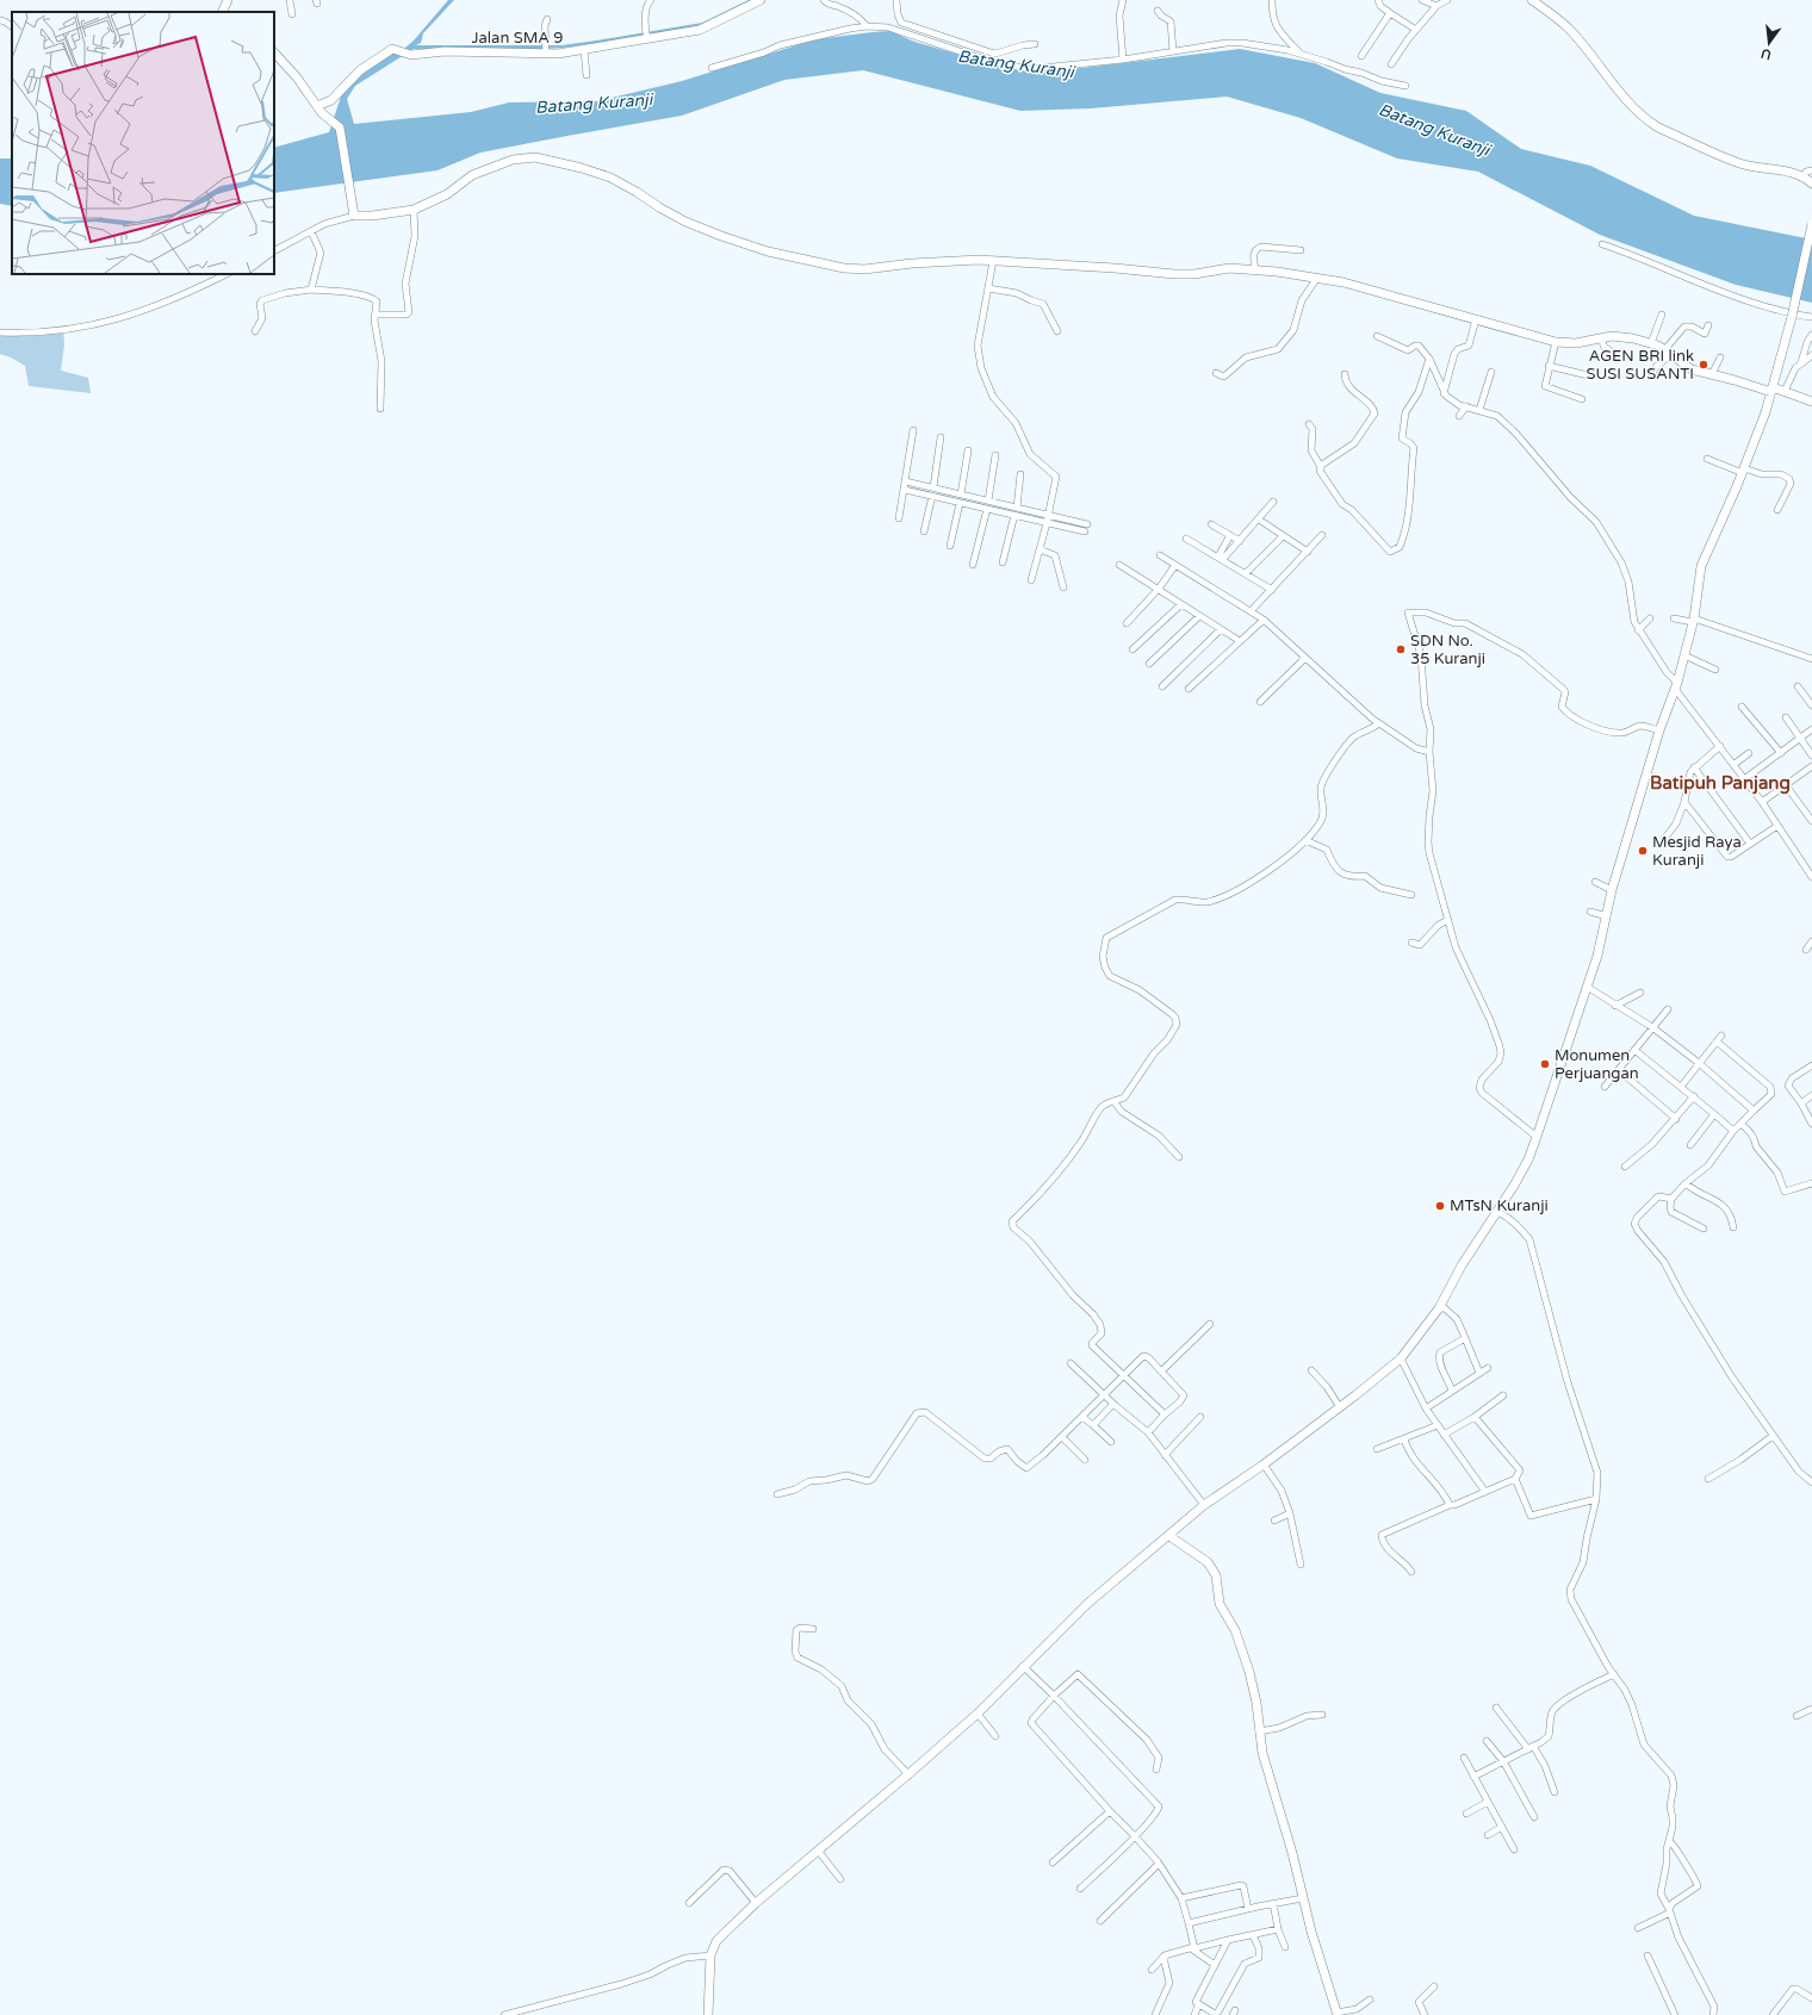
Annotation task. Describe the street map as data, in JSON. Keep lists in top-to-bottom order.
{
  "streets": {
    "street": ["Jalan SMA 9"]
  },
  "districts": ["Batipuh Panjang"],
  "water": ["Batang Kuranji"],
  "places": [
    "AGEN BRI link SUSI SUSANTI",
    "SDN No. 35 Kuranji",
    "Mesjid Raya Kuranji",
    "Monumen Perjuangan",
    "MTsN Kuranji"
  ],
  "north": "bottom"
}
